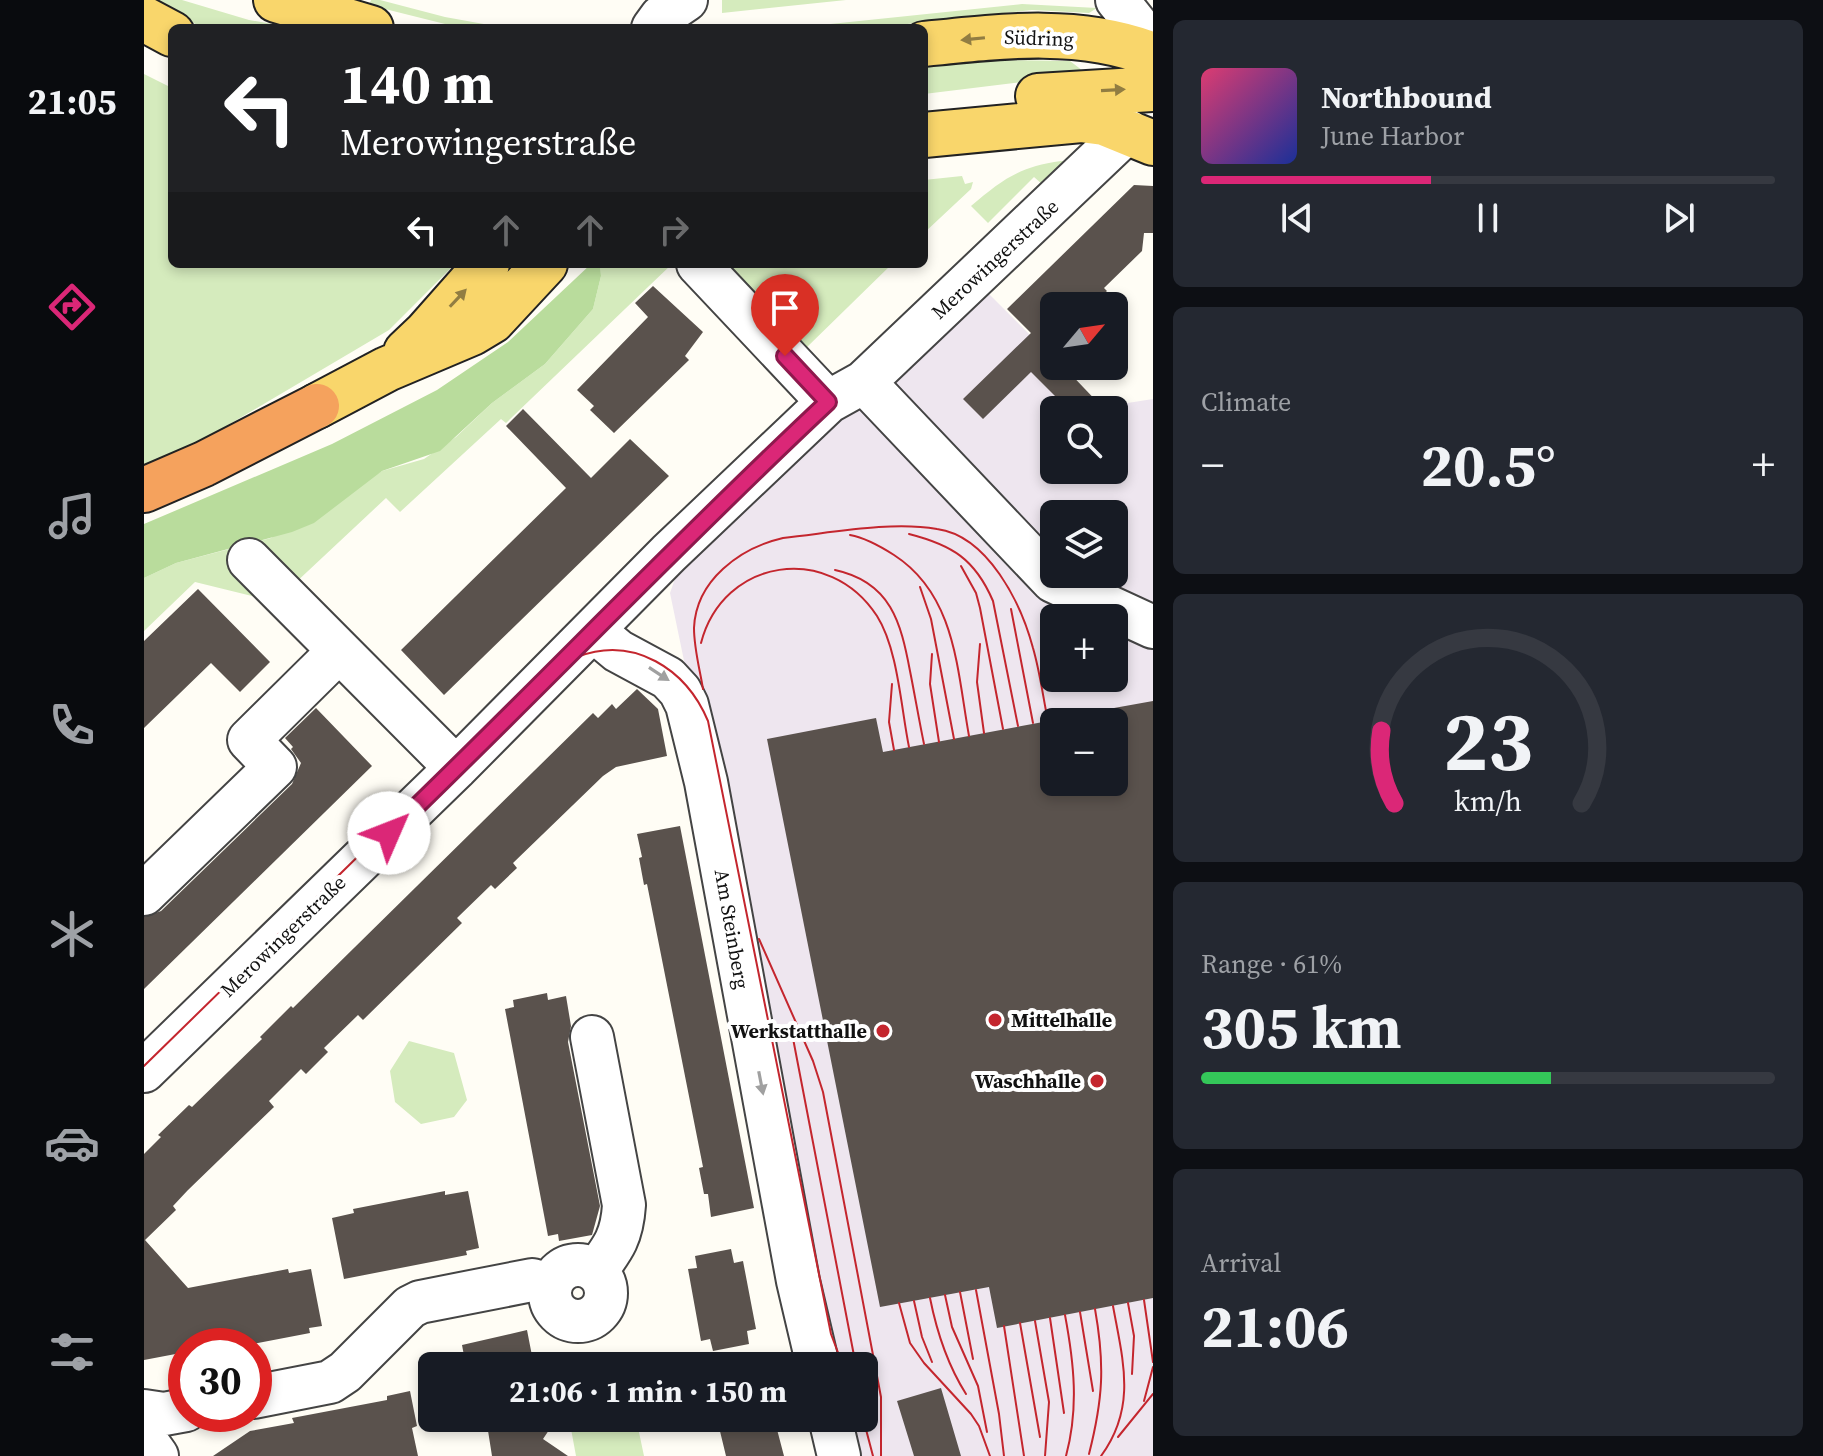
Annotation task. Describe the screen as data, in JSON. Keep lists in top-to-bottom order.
{
  "streets": {
    "main road": ["Südring"],
    "street": ["Merowingerstraße", "Am Steinberg"]
  },
  "crossings": [
    ["Merowingerstraße", "Am Steinberg"]
  ],
  "one_way": ["Am Steinberg"],
  "places": ["Mittelhalle", "Werkstatthalle", "Waschhalle"],
  "north": "top right",
  "page": {
    "tabs": "21:05",
    "turn": ["140 m", "Merowingerstraße"],
    "song": ["Northbound", "June Harbor"],
    "map_buttons": ["+", "−"],
    "tile": [
      "Climate",
      ["Range · 61%", "305 km"],
      ["Arrival", "21:06"]
    ],
    "heat": ["−", "20.5°", "+"],
    "limit": "30",
    "trip": "21:06 · 1 min · 150 m",
    "gauge": ["23", "km/h"]
  }
}
